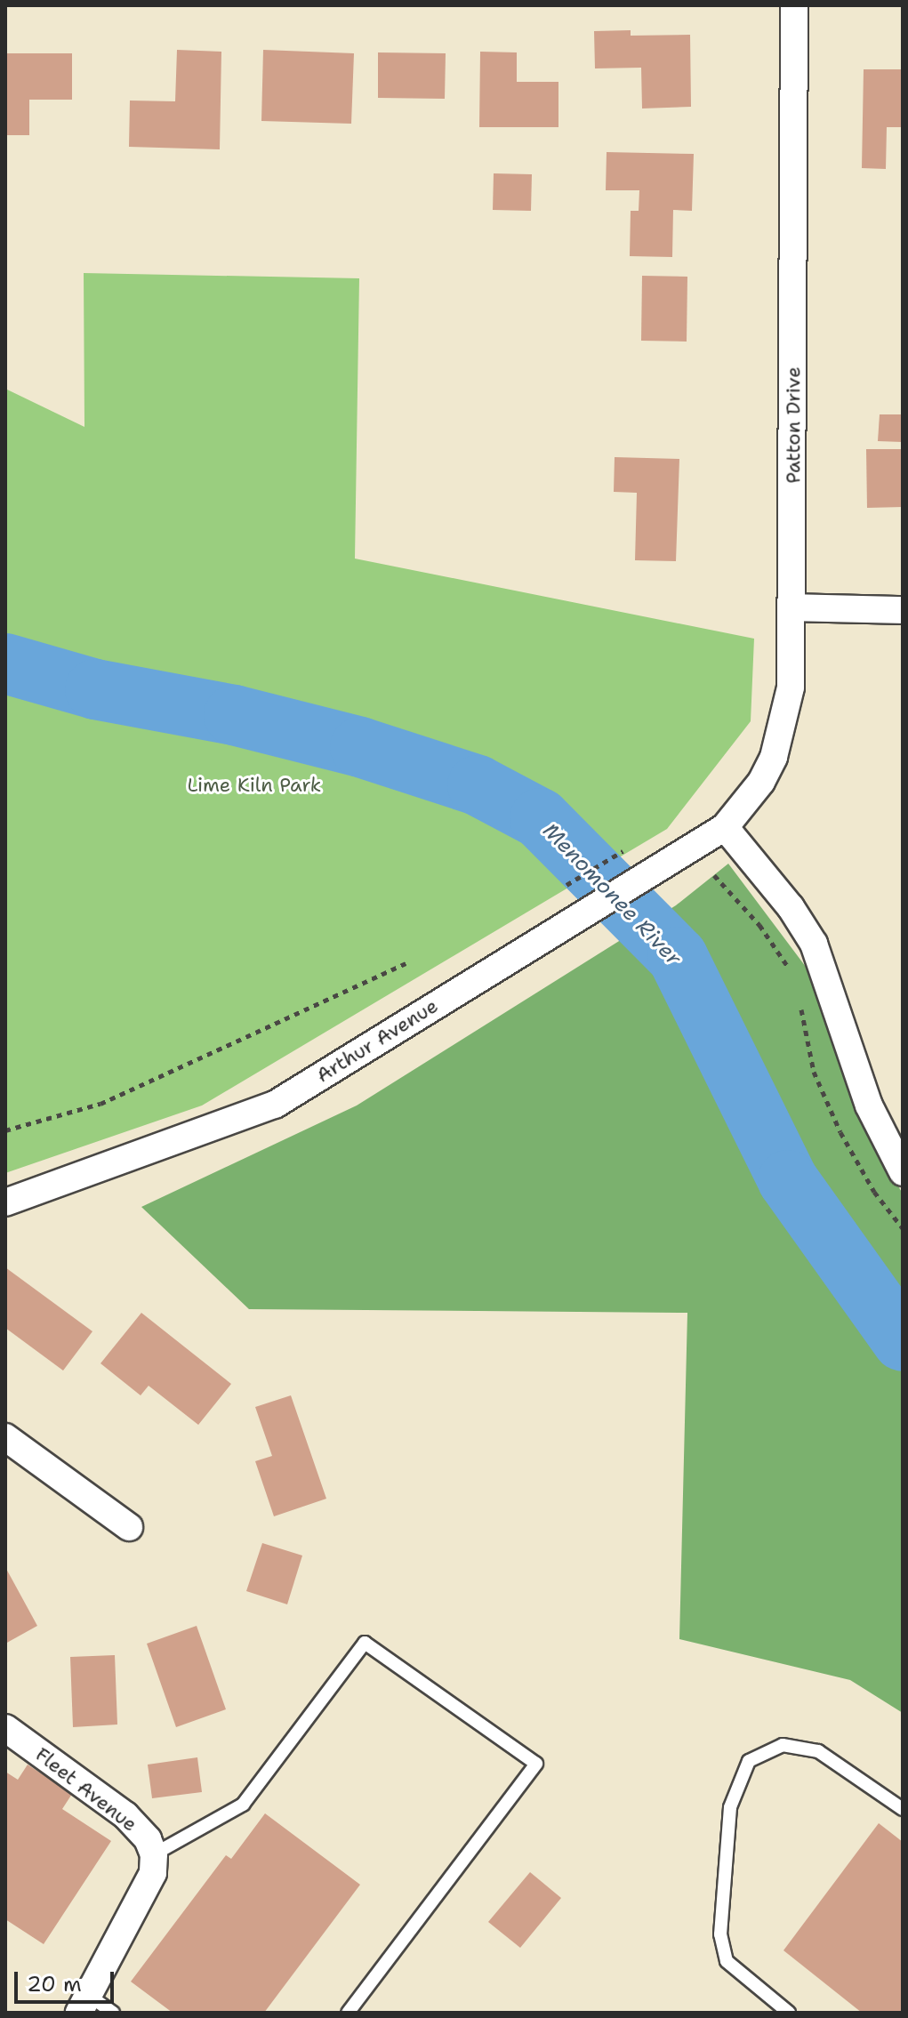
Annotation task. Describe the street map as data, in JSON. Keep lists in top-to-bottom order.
{
  "streets": {
    "street": ["Patton Drive", "Arthur Avenue", "Fleet Avenue"]
  },
  "crossings": [
    ["Patton Drive", "Arthur Avenue"]
  ],
  "water": ["Menomonee River"],
  "parks": ["Lime Kiln Park"],
  "scale_bar": "20 m"
}
